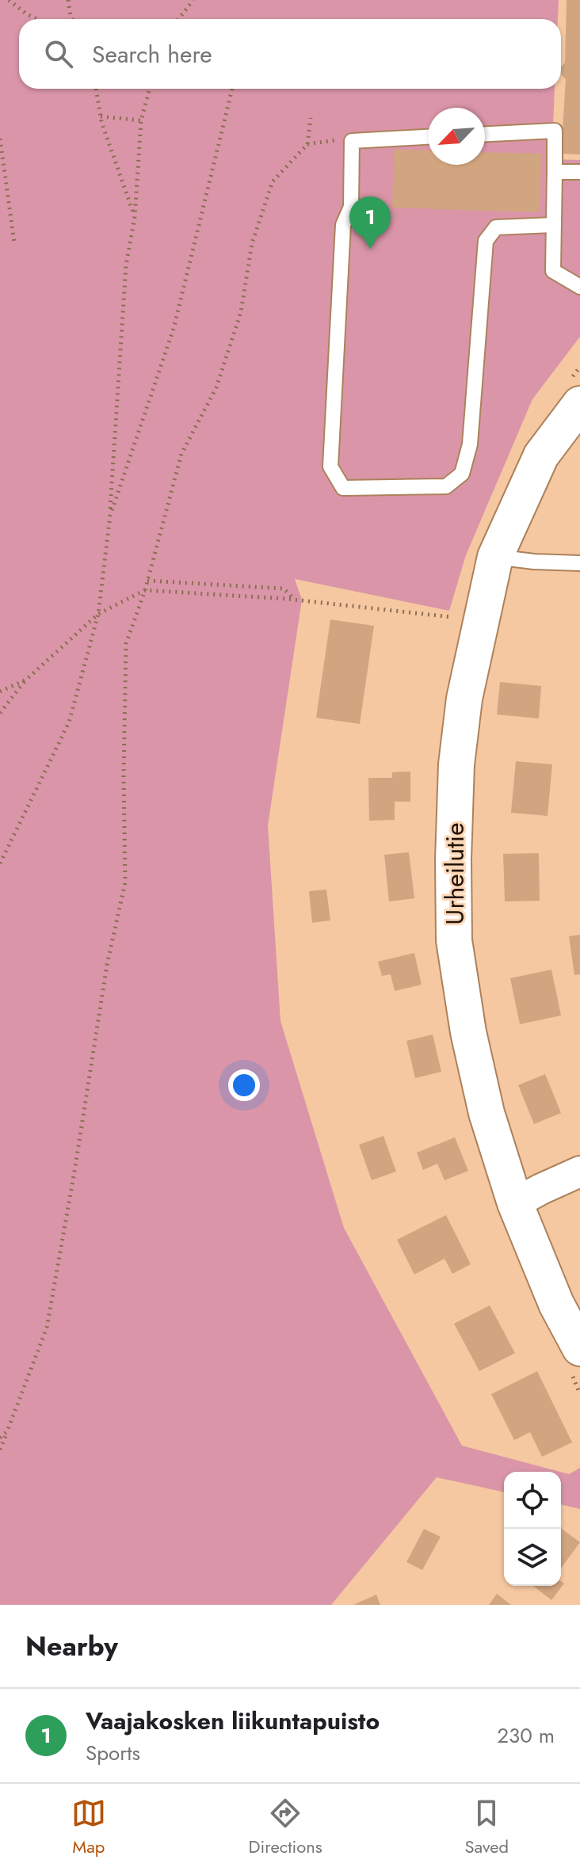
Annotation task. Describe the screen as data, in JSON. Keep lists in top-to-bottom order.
{
  "streets": {
    "street": ["Urheilutie"]
  },
  "north": "bottom left",
  "page": {
    "search": "Search here",
    "pins": "1",
    "heading": "Nearby",
    "list": [
      {
        "mark": "1",
        "name": "Vaajakosken liikuntapuisto",
        "note": "Sports",
        "value": "230 m"
      }
    ],
    "nav": ["Map", "Directions", "Saved"]
  }
}
